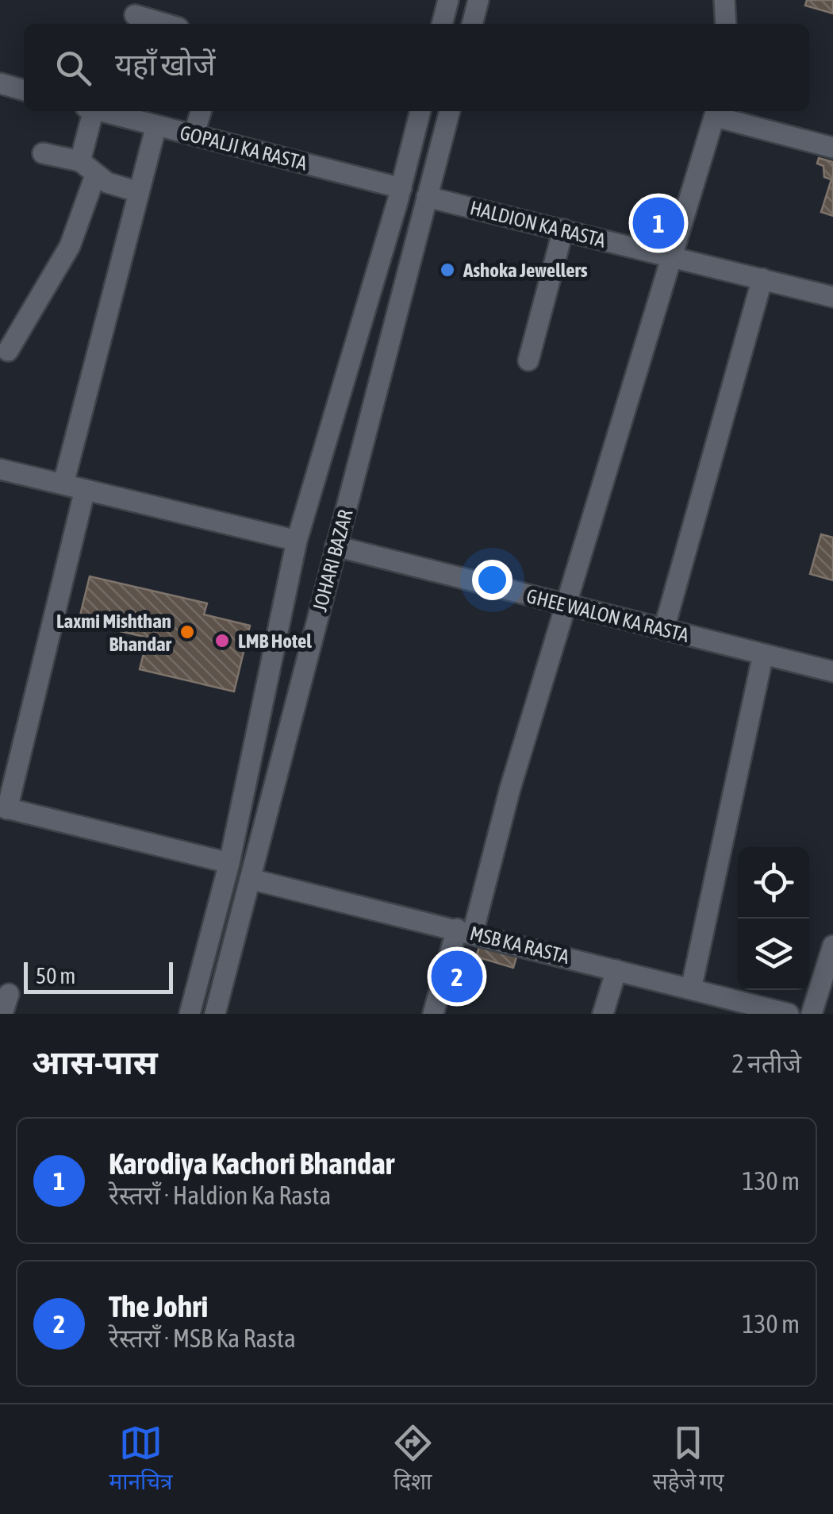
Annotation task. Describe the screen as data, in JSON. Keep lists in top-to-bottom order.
{
  "streets": {
    "street": [
      "GOPALJI KA RASTA",
      "HALDION KA RASTA",
      "JOHARI BAZAR",
      "GHEE WALON KA RASTA",
      "MSB KA RASTA"
    ]
  },
  "crossings": [
    ["GOPALJI KA RASTA", "JOHARI BAZAR"],
    ["HALDION KA RASTA", "JOHARI BAZAR"],
    ["JOHARI BAZAR", "GHEE WALON KA RASTA"],
    ["JOHARI BAZAR", "MSB KA RASTA"]
  ],
  "places": ["Ashoka Jewellers", "Laxmi Mishthan Bhandar", "LMB Hotel"],
  "scale_bar": "50 m",
  "page": {
    "search": "यहाँ खोजें",
    "pins": ["1", "2"],
    "scale": "50 m",
    "heading": ["आस-पास", "2 नतीजे"],
    "list": [
      {
        "mark": "1",
        "name": "Karodiya Kachori Bhandar",
        "note": "रेस्तराँ · Haldion Ka Rasta",
        "value": "130 m"
      },
      {
        "mark": "2",
        "name": "The Johri",
        "note": "रेस्तराँ · MSB Ka Rasta",
        "value": "130 m"
      }
    ],
    "nav": ["मानचित्र", "दिशा", "सहेजे गए"]
  }
}
